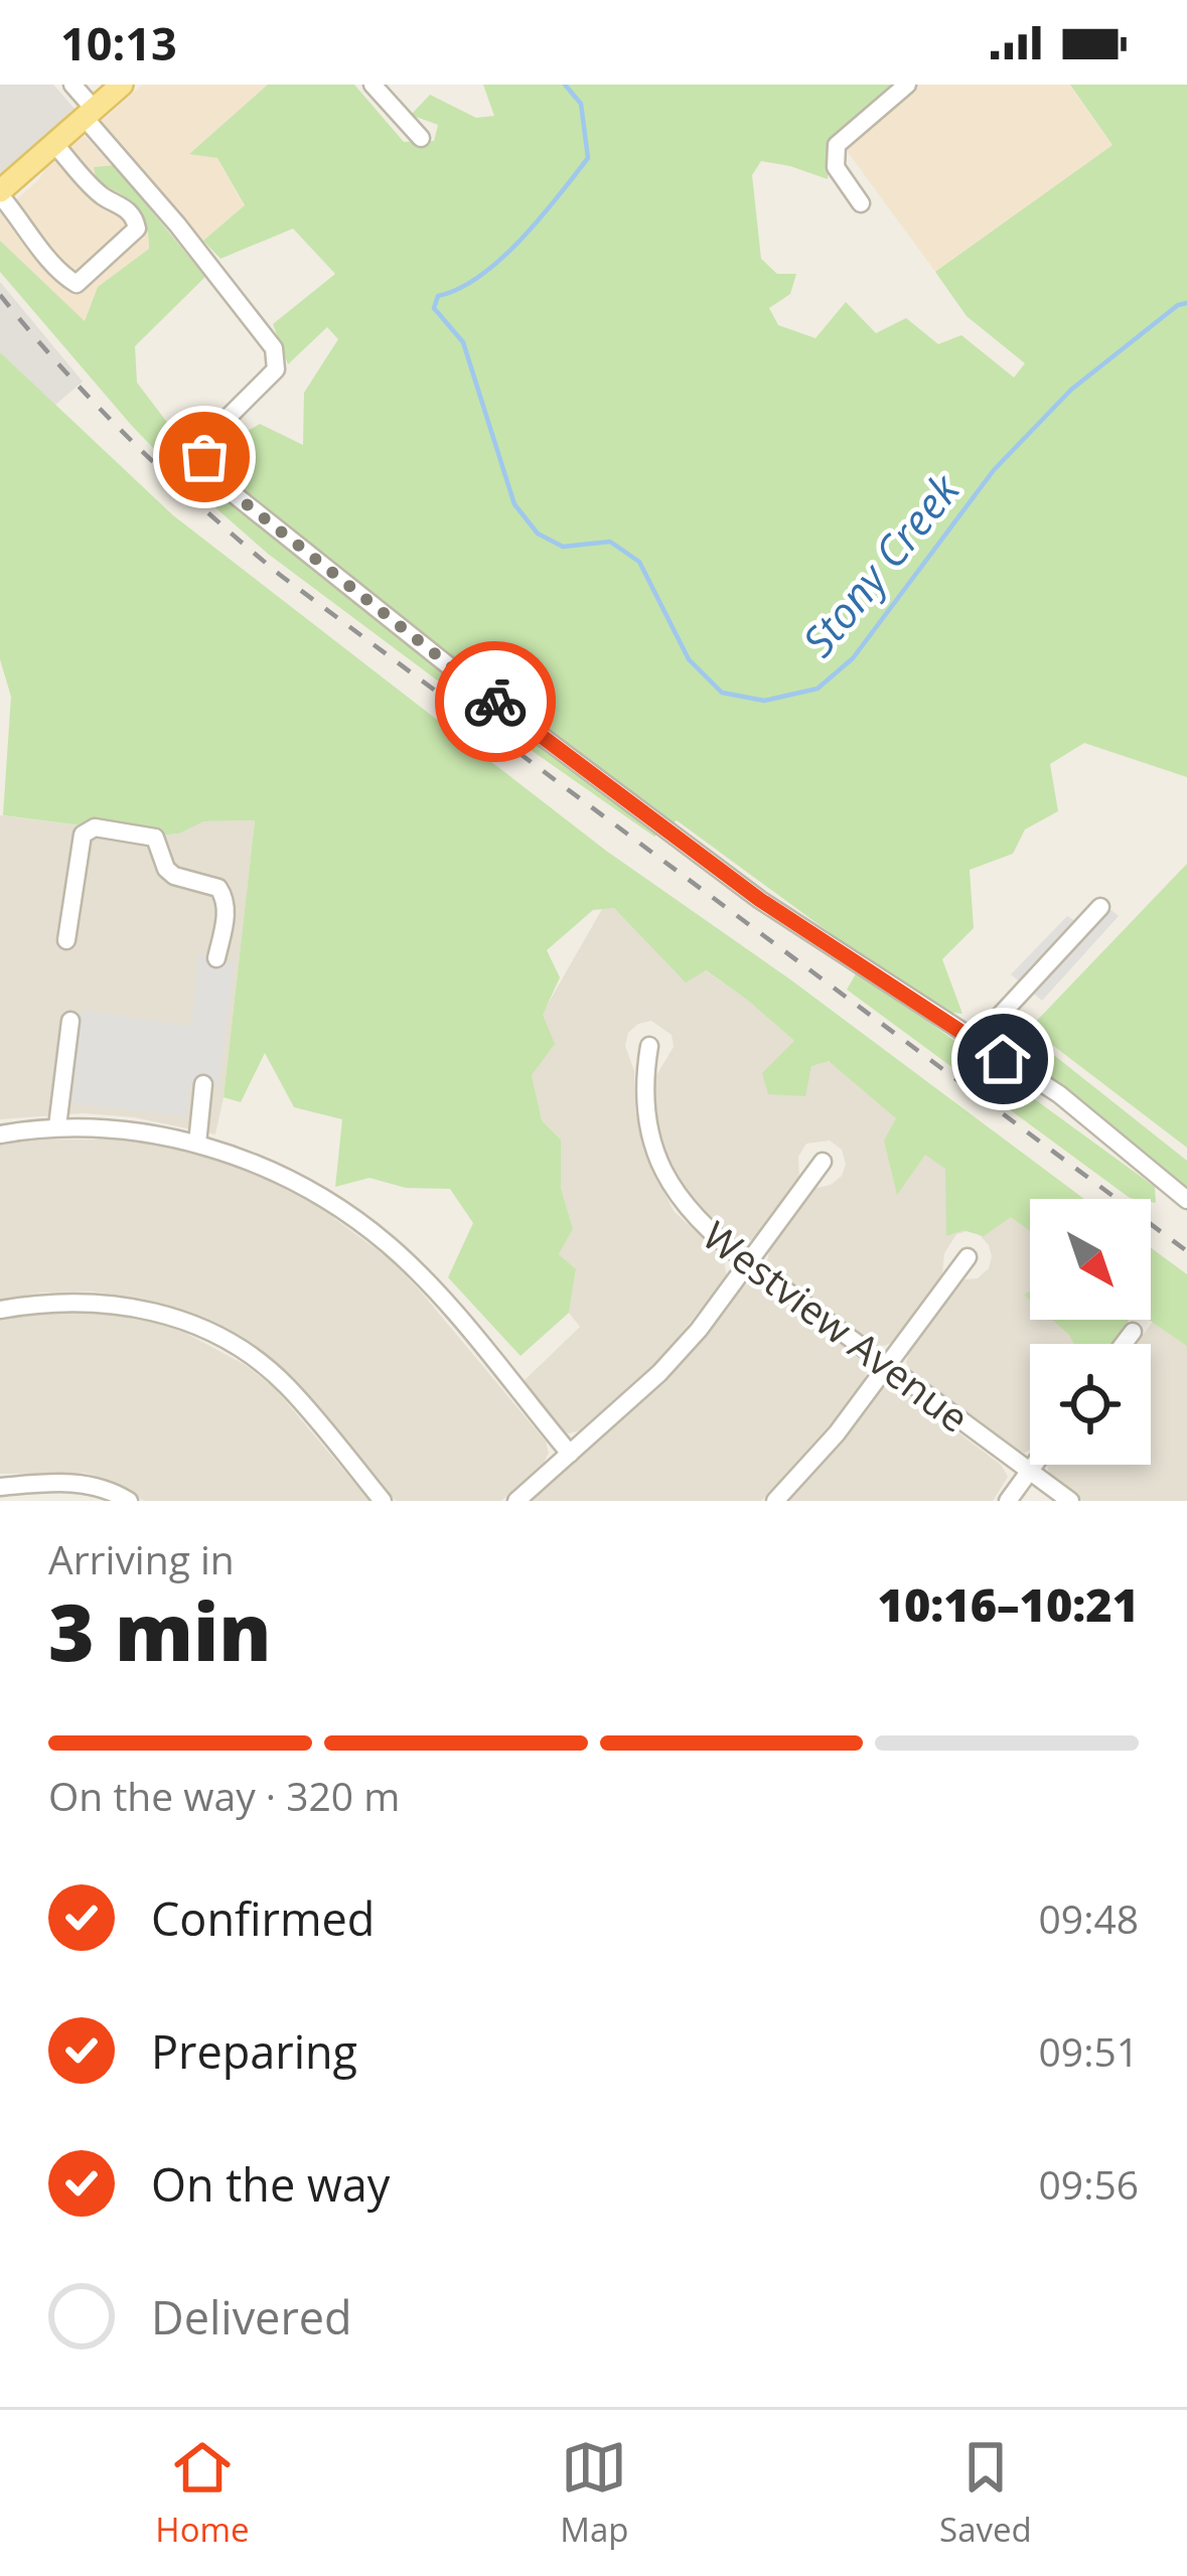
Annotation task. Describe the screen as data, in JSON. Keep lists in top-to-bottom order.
{
  "streets": {
    "street": ["Westview Avenue"]
  },
  "water": ["Stony Creek"],
  "north": "bottom right",
  "page": {
    "status": "10:13",
    "heading": ["3 min", "Arriving in", "10:16–10:21"],
    "bar": "On the way · 320 m",
    "list": [
      ["Confirmed", "09:48"],
      ["Preparing", "09:51"],
      ["On the way", "09:56"],
      "Delivered"
    ],
    "tabs": ["Home", "Map", "Saved"]
  }
}
